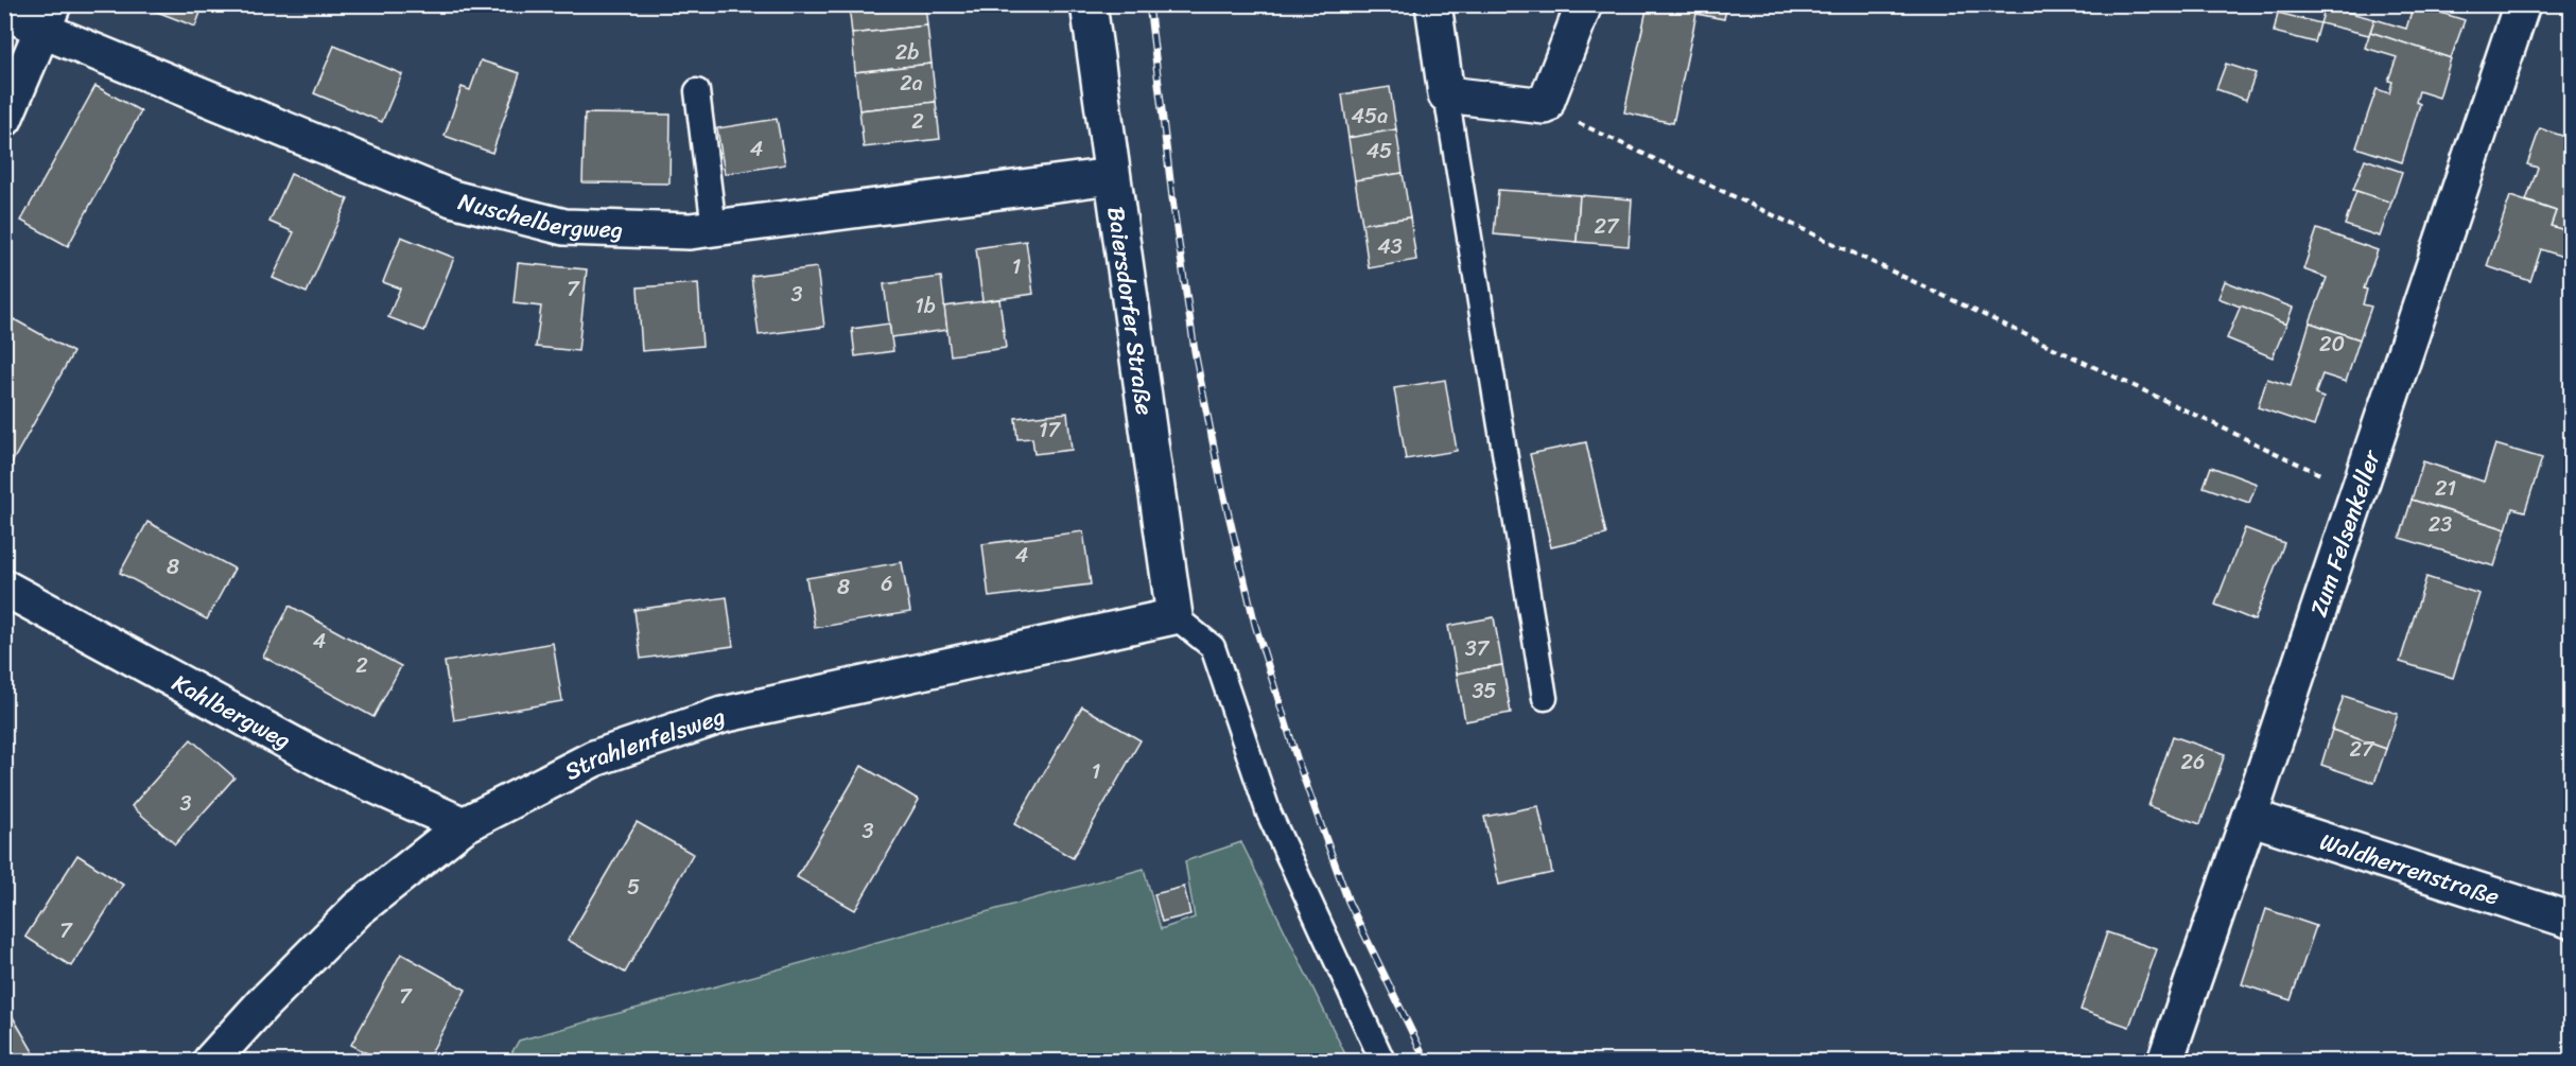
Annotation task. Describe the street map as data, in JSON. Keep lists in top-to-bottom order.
{
  "streets": {
    "street": [
      "Nuschelbergweg",
      "Baiersdorfer Straße",
      "Zum Felsenkeller",
      "Kahlbergweg",
      "Strahlenfelsweg",
      "Waldherrenstraße"
    ]
  },
  "crossings": [
    ["Nuschelbergweg", "Baiersdorfer Straße"],
    ["Baiersdorfer Straße", "Strahlenfelsweg"],
    ["Zum Felsenkeller", "Waldherrenstraße"],
    ["Kahlbergweg", "Strahlenfelsweg"]
  ],
  "house_numbers": [
    "2b",
    "2a",
    "45a",
    "2",
    "4",
    "45",
    "27",
    "43",
    "1",
    "7",
    "3",
    "1b",
    "20",
    "17",
    "21",
    "23",
    "4",
    "8",
    "6",
    "8",
    "4",
    "37",
    "2",
    "35",
    "27",
    "26",
    "1",
    "3",
    "3",
    "5",
    "7",
    "7"
  ]
}
